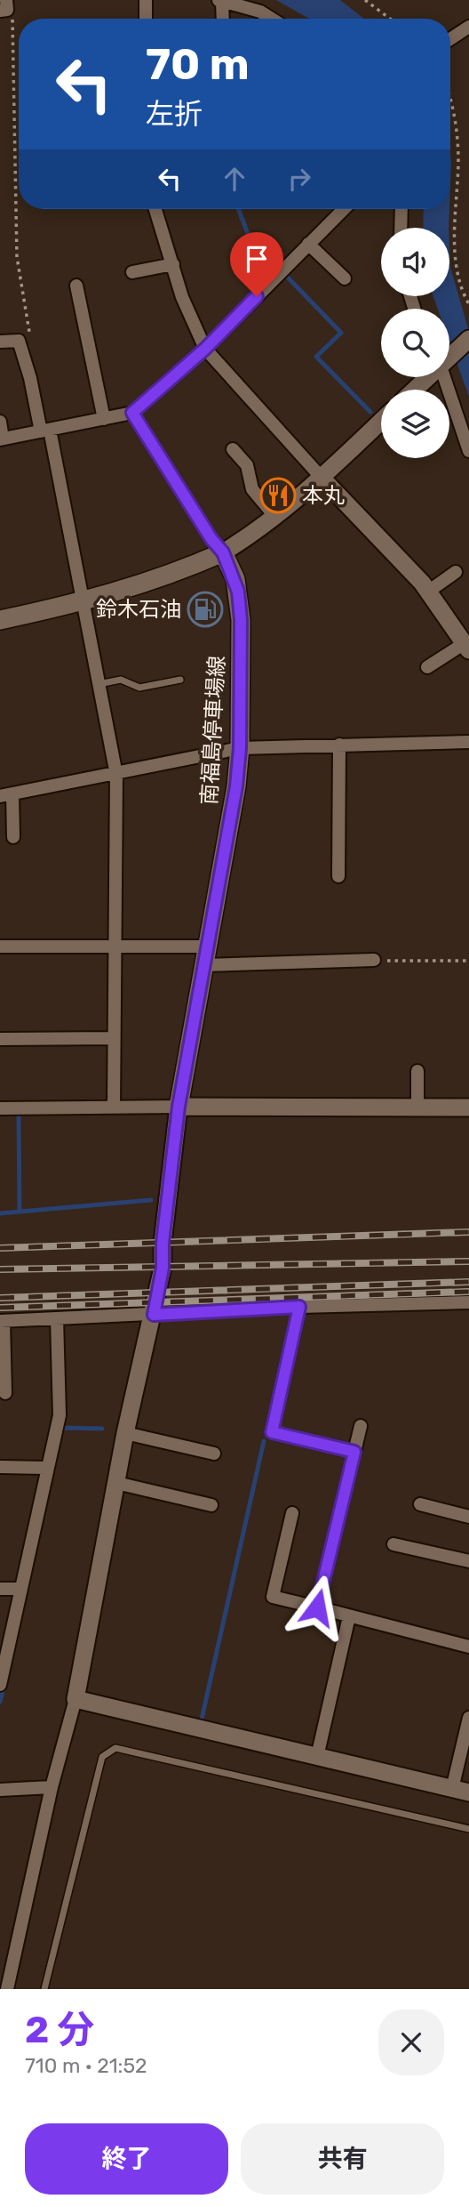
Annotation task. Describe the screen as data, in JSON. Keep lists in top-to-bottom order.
{
  "streets": {
    "main road": ["南福島停車場線"]
  },
  "places": {
    "restaurant": ["本丸"],
    "fuel station": ["鈴木石油"]
  },
  "page": {
    "turn": ["70 m", "左折"],
    "heading": ["2 分", "710 m · 21:52"],
    "buttons": ["終了", "共有"]
  }
}
